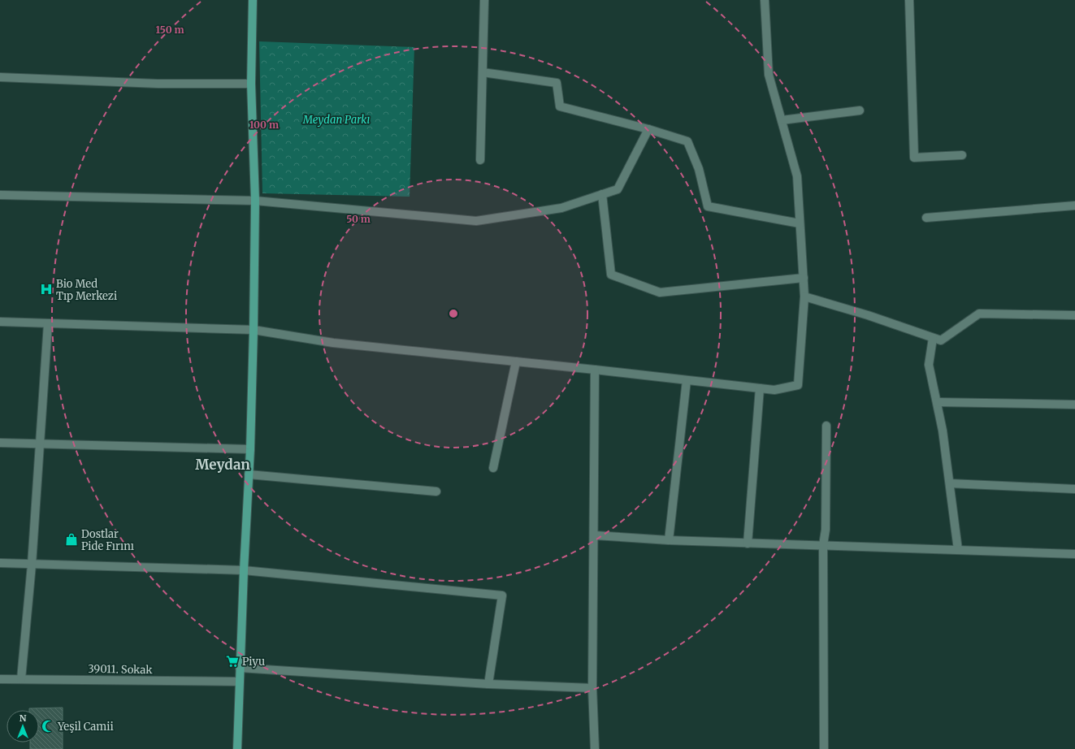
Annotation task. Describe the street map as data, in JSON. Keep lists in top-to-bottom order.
{
  "streets": {
    "street": ["39011. Sokak"]
  },
  "districts": ["Meydan"],
  "parks": ["Meydan Parkı"],
  "places": {
    "hospital": ["Bio Med Tıp Merkezi"],
    "shop": ["Dostlar Pide Fırını"],
    "supermarket": ["Piyu"],
    "mosque": ["Yeşil Camii"]
  },
  "north": "top",
  "rings": ["150 m", "100 m", "50 m"]
}
